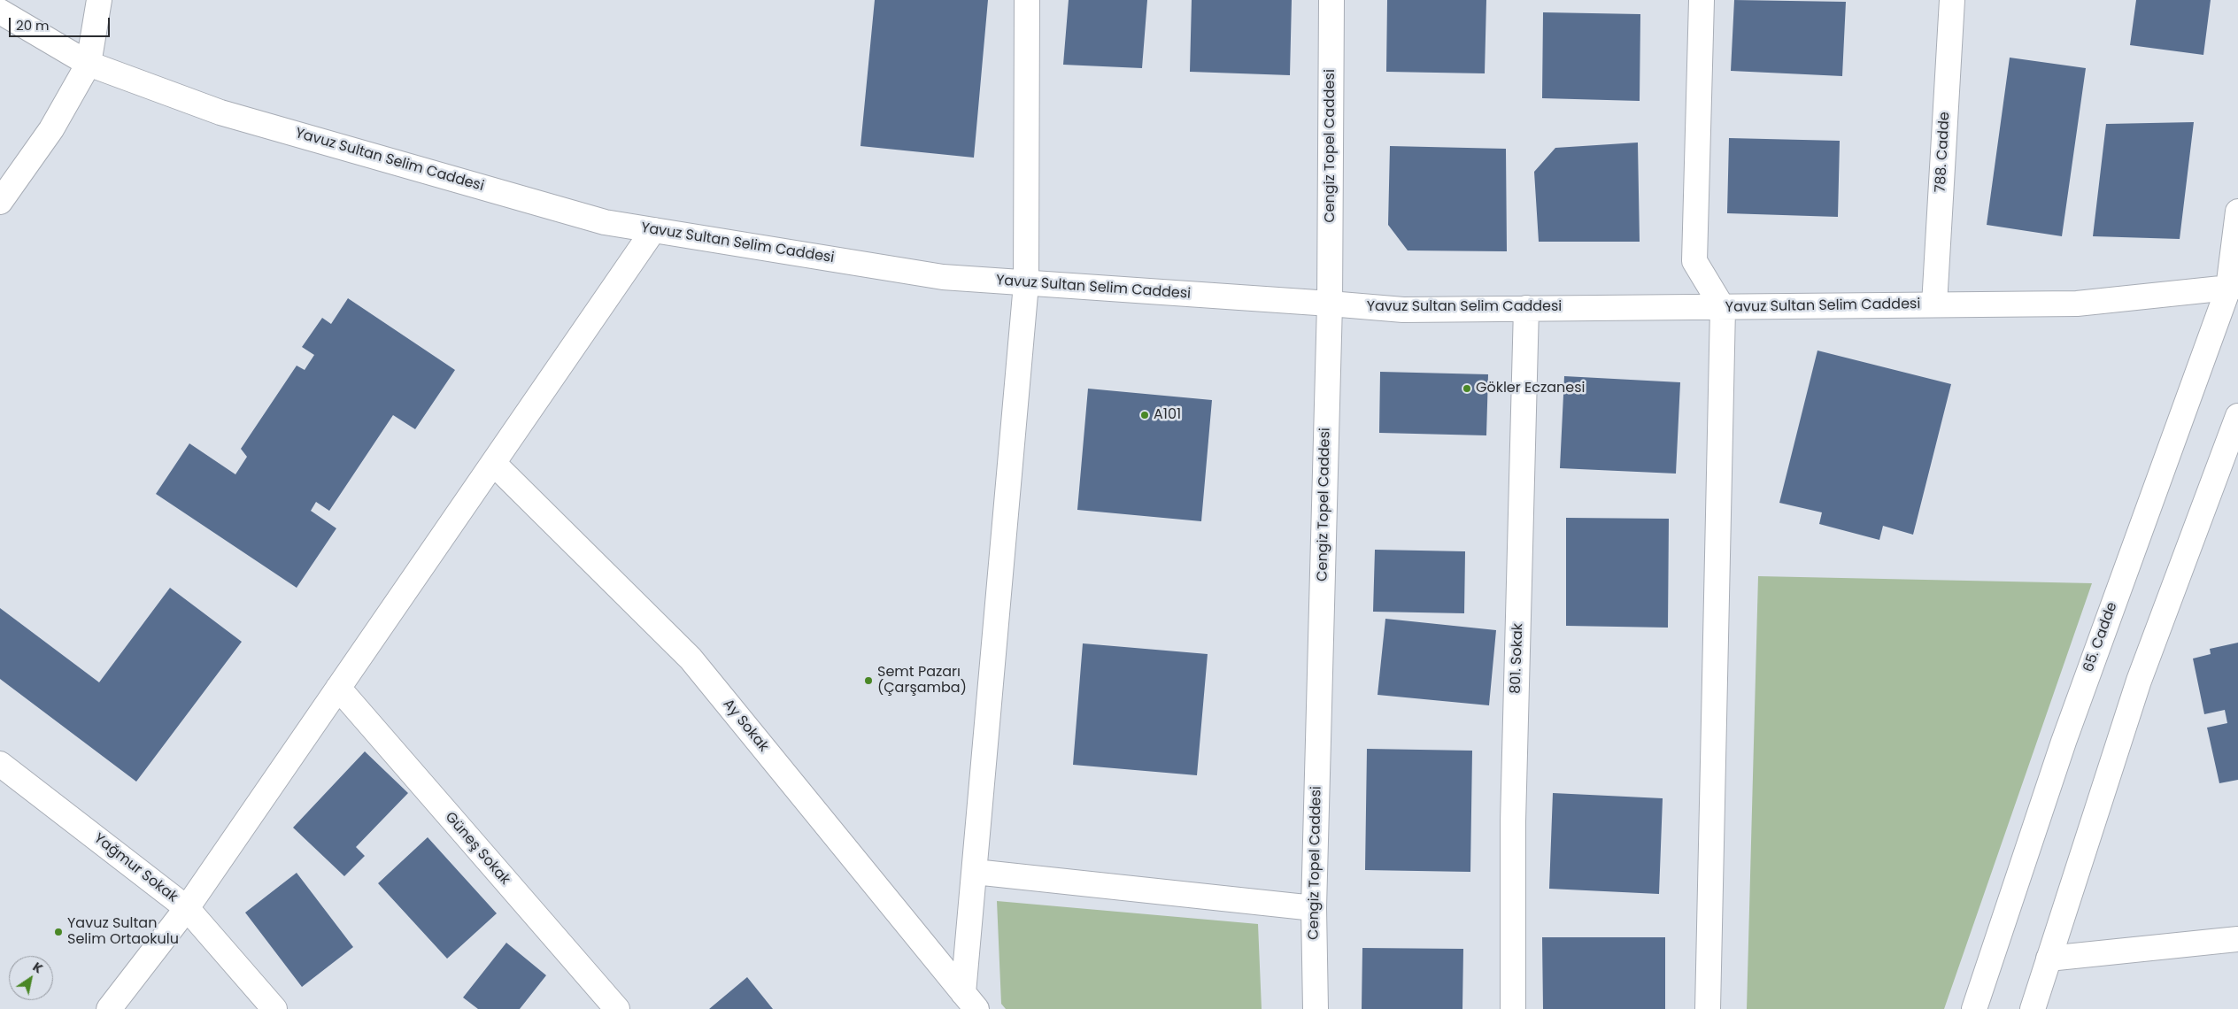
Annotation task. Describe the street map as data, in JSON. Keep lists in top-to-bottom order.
{
  "streets": {
    "street": [
      "Cengiz Topel Caddesi",
      "788. Cadde",
      "Yavuz Sultan Selim Caddesi",
      "65. Cadde",
      "801. Sokak",
      "Ay Sokak",
      "Güneş Sokak",
      "Yağmur Sokak"
    ]
  },
  "crossings": [
    ["Cengiz Topel Caddesi", "Yavuz Sultan Selim Caddesi"],
    ["788. Cadde", "Yavuz Sultan Selim Caddesi"],
    ["Yavuz Sultan Selim Caddesi", "65. Cadde"],
    ["Yavuz Sultan Selim Caddesi", "801. Sokak"]
  ],
  "places": [
    "Gökler Eczanesi",
    "A101",
    "Semt Pazarı (Çarşamba)",
    "Yavuz Sultan Selim Ortaokulu"
  ],
  "scale_bar": "20 m",
  "north": "top right"
}
